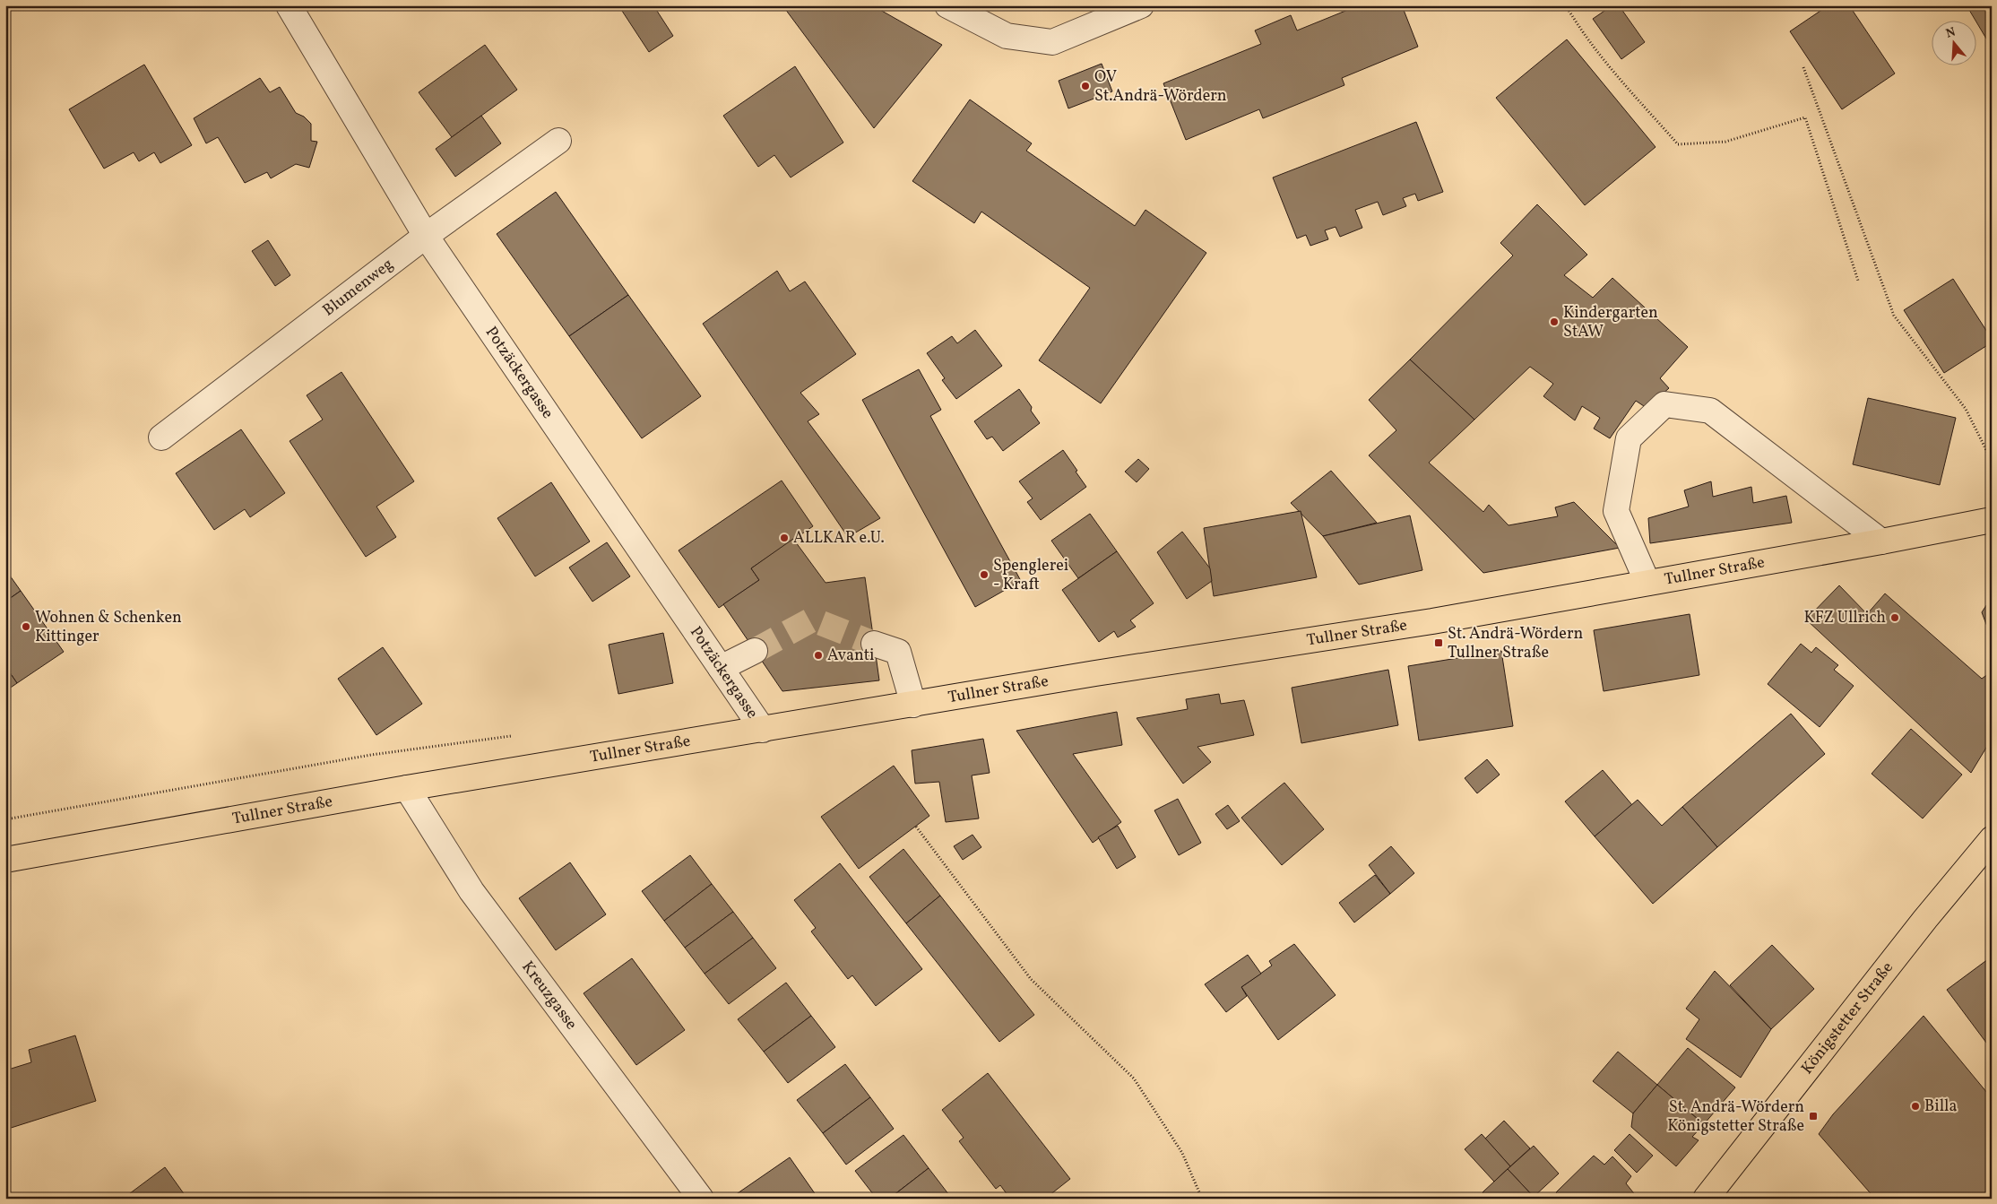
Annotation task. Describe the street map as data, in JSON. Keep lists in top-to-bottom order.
{
  "streets": {
    "main road": ["Tullner Straße", "Königstetter Straße"],
    "street": ["Blumenweg", "Potzäckergasse", "Kreuzgasse"]
  },
  "crossings": [
    ["Blumenweg", "Potzäckergasse"],
    ["Potzäckergasse", "Tullner Straße"],
    ["Tullner Straße", "Kreuzgasse"]
  ],
  "places": {
    "other": [
      "OV St.Andrä-Wördern",
      "Kindergarten StAW",
      "ALLKAR e.U.",
      "Spenglerei - Kraft",
      "KFZ Ullrich",
      "Wohnen & Schenken Kittinger",
      "Avanti",
      "Billa"
    ],
    "transit": ["St. Andrä-Wördern Tullner Straße", "St. Andrä-Wördern Königstetter Straße"]
  },
  "north": "top"
}
